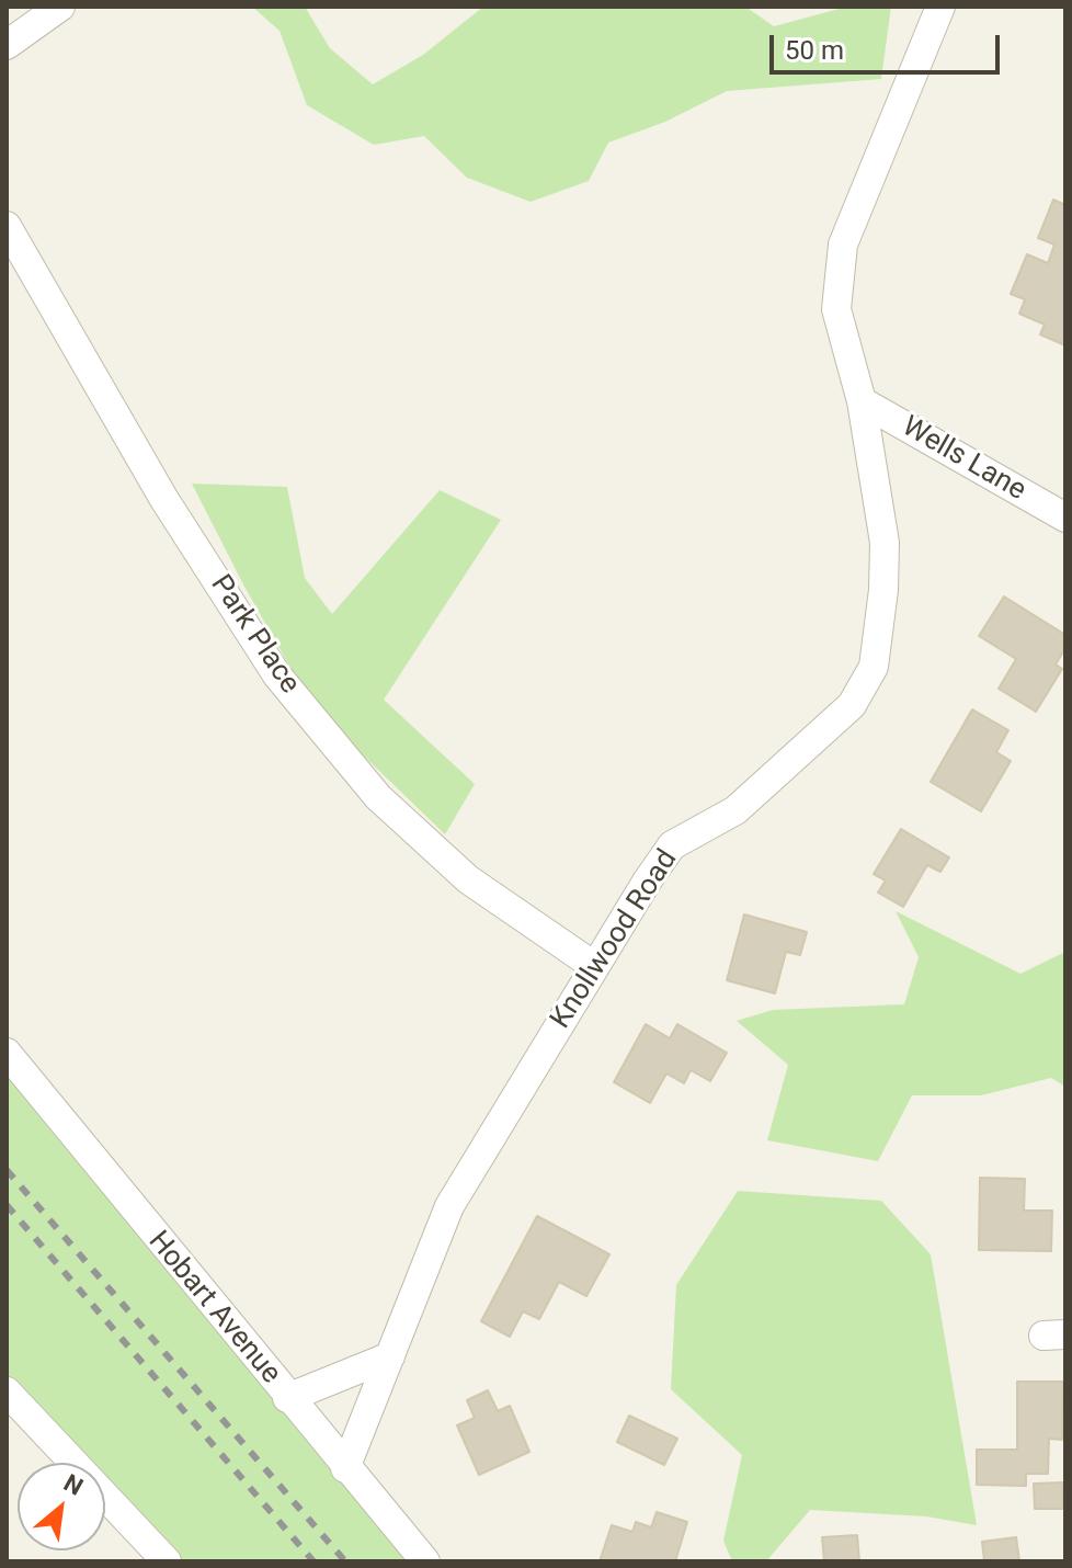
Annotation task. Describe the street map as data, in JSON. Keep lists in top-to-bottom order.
{
  "streets": {
    "street": [
      "Wells Lane",
      "Park Place",
      "Knollwood Road",
      "Hobart Avenue"
    ]
  },
  "crossings": [
    ["Wells Lane", "Knollwood Road"],
    ["Park Place", "Knollwood Road"],
    ["Knollwood Road", "Hobart Avenue"]
  ],
  "scale_bar": "50 m",
  "north": "top right"
}
